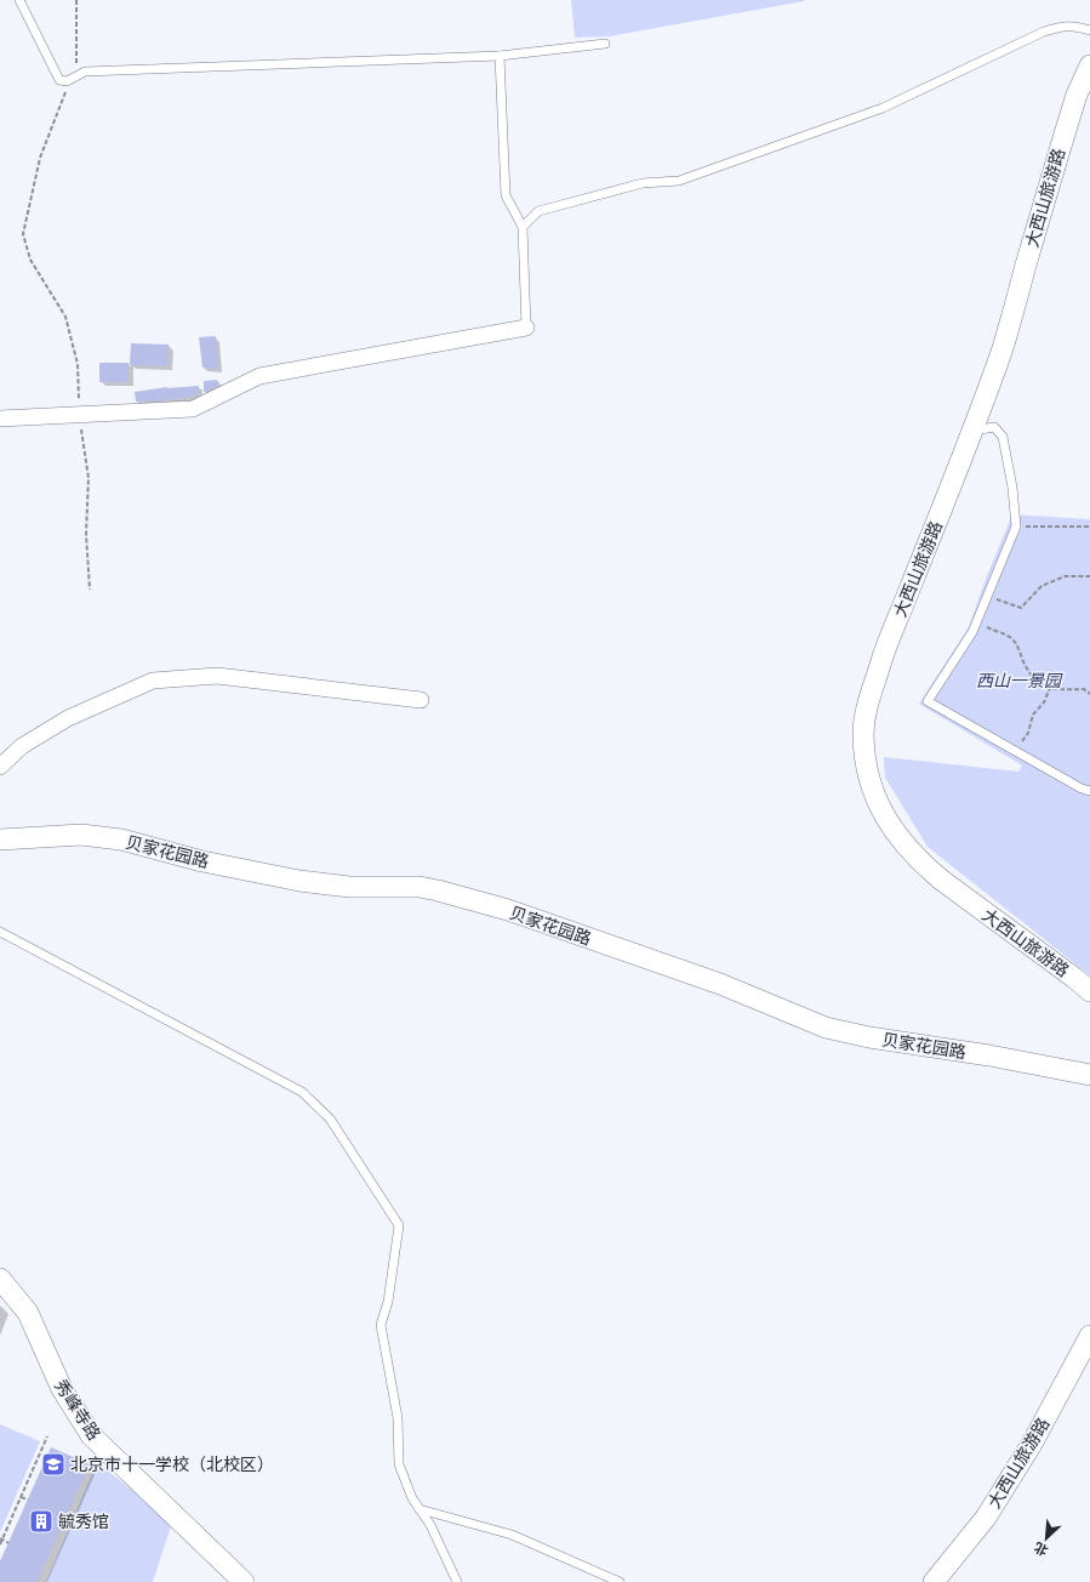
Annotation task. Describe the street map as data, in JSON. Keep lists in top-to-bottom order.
{
  "streets": {
    "street": ["大西山旅游路", "贝家花园路", "秀峰寺路"]
  },
  "parks": ["西山一景园"],
  "places": {
    "school or university": ["北京市十一学校（北校区）"],
    "building": ["毓秀馆"]
  },
  "north": "bottom left"
}
